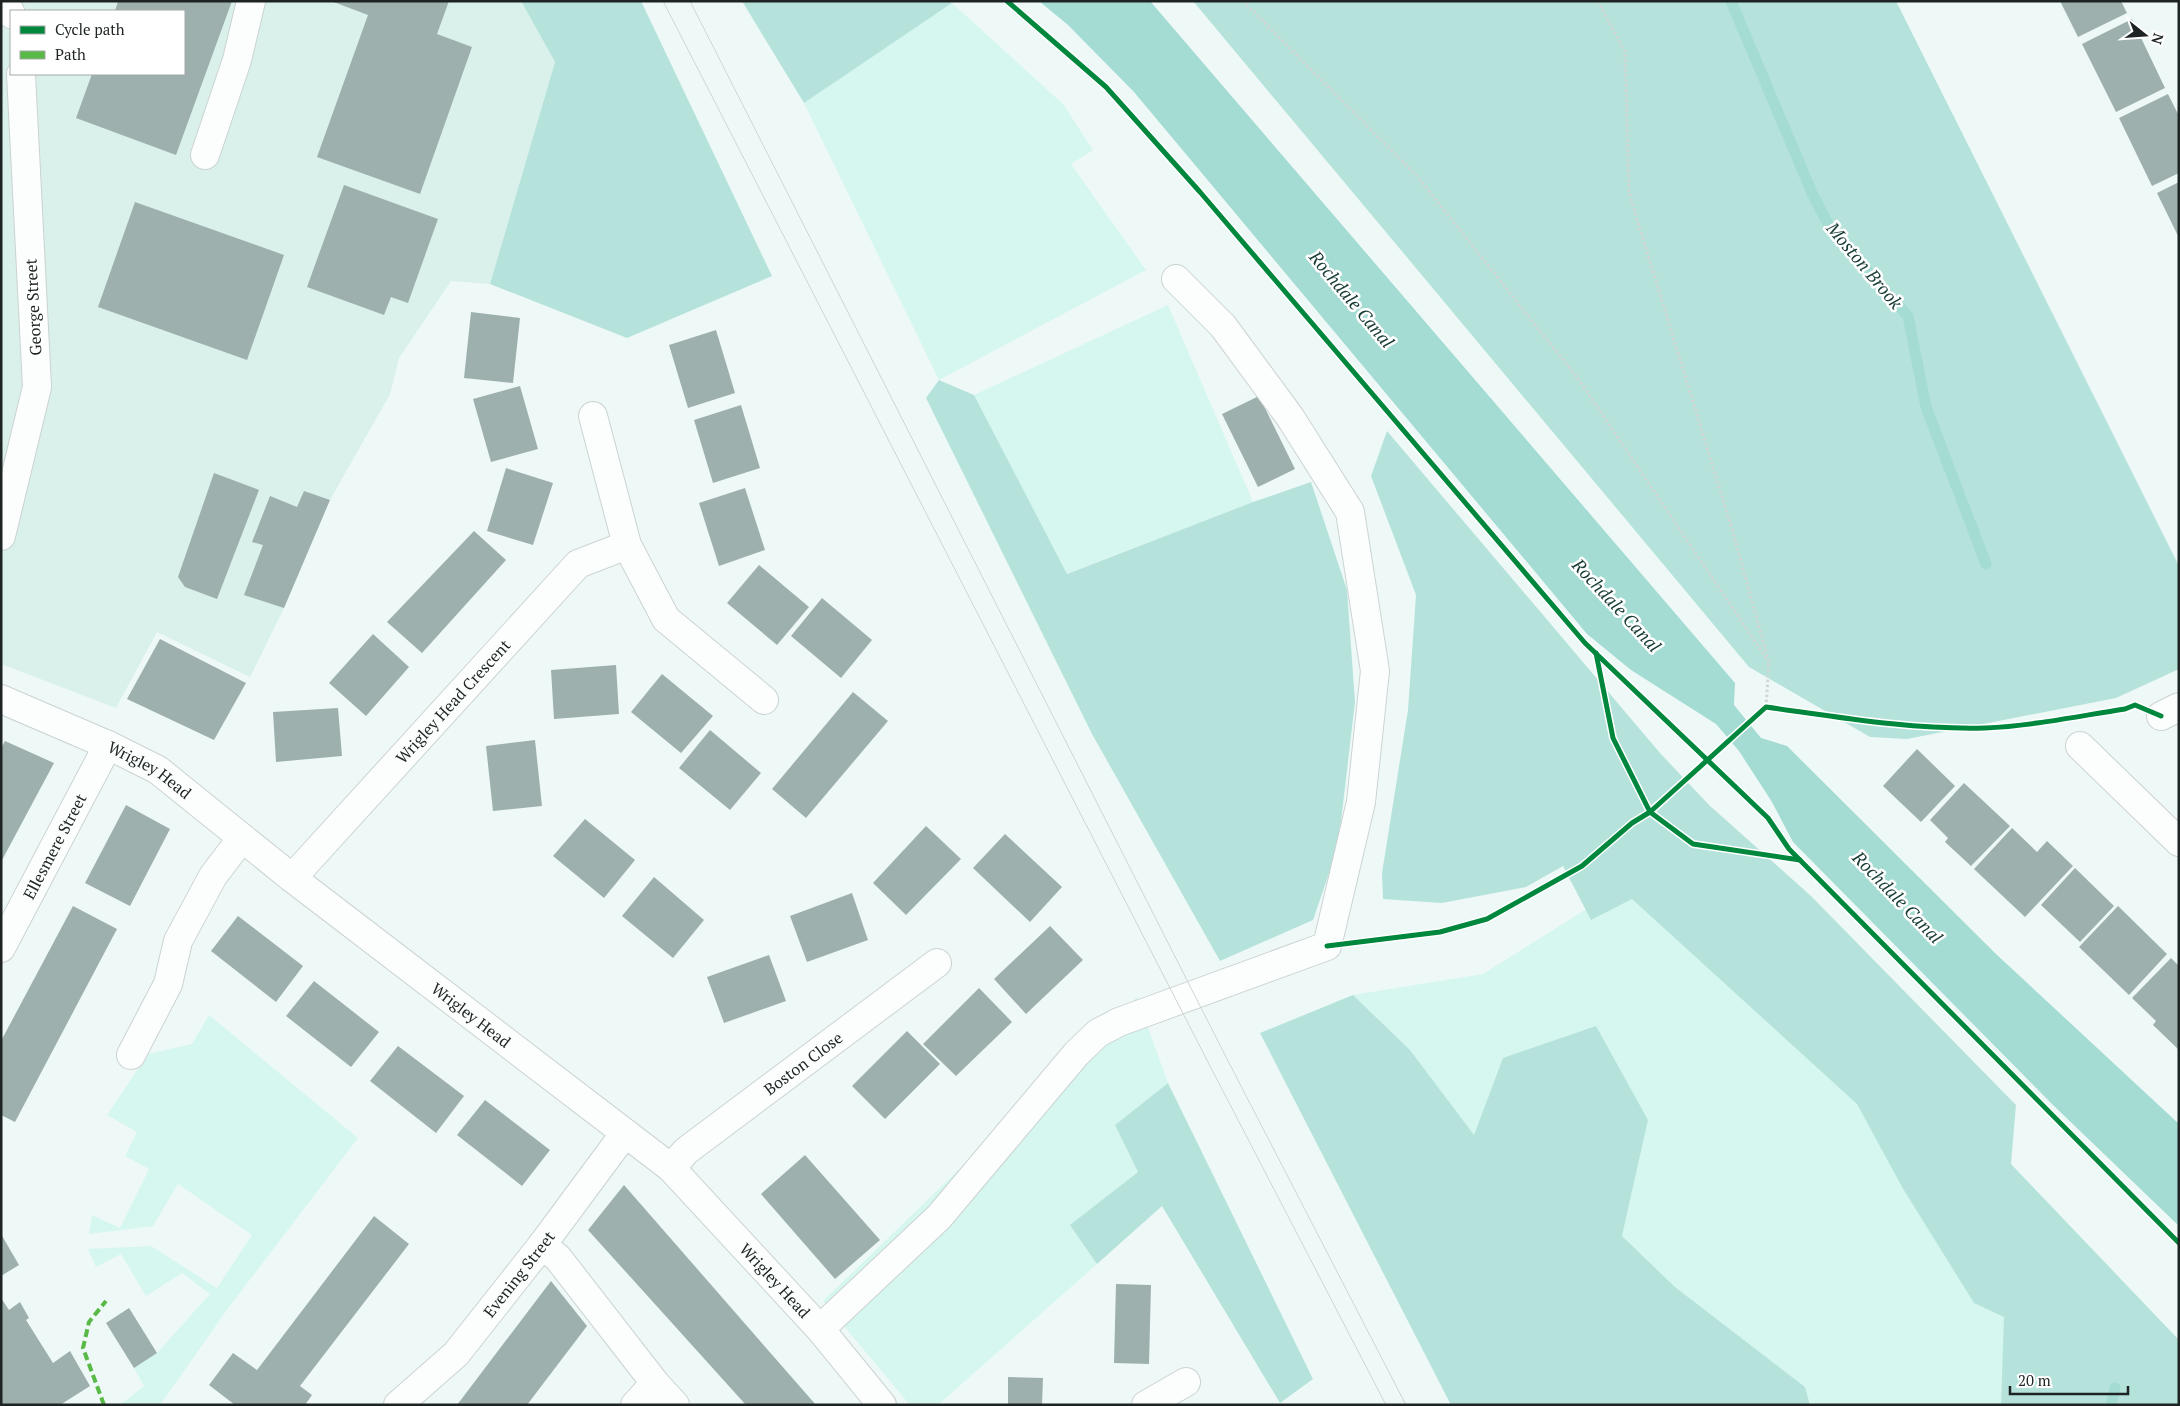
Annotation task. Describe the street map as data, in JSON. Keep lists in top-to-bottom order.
{
  "streets": {
    "street": [
      "George Street",
      "Wrigley Head Crescent",
      "Wrigley Head",
      "Ellesmere Street",
      "Boston Close",
      "Evening Street"
    ]
  },
  "crossings": [
    ["Wrigley Head Crescent", "Wrigley Head"],
    ["Wrigley Head", "Ellesmere Street"],
    ["Wrigley Head", "Boston Close"],
    ["Wrigley Head", "Evening Street"]
  ],
  "water": ["Moston Brook", "Rochdale Canal"],
  "legend": ["Cycle path", "Path"],
  "scale_bar": "20 m",
  "north": "right"
}
